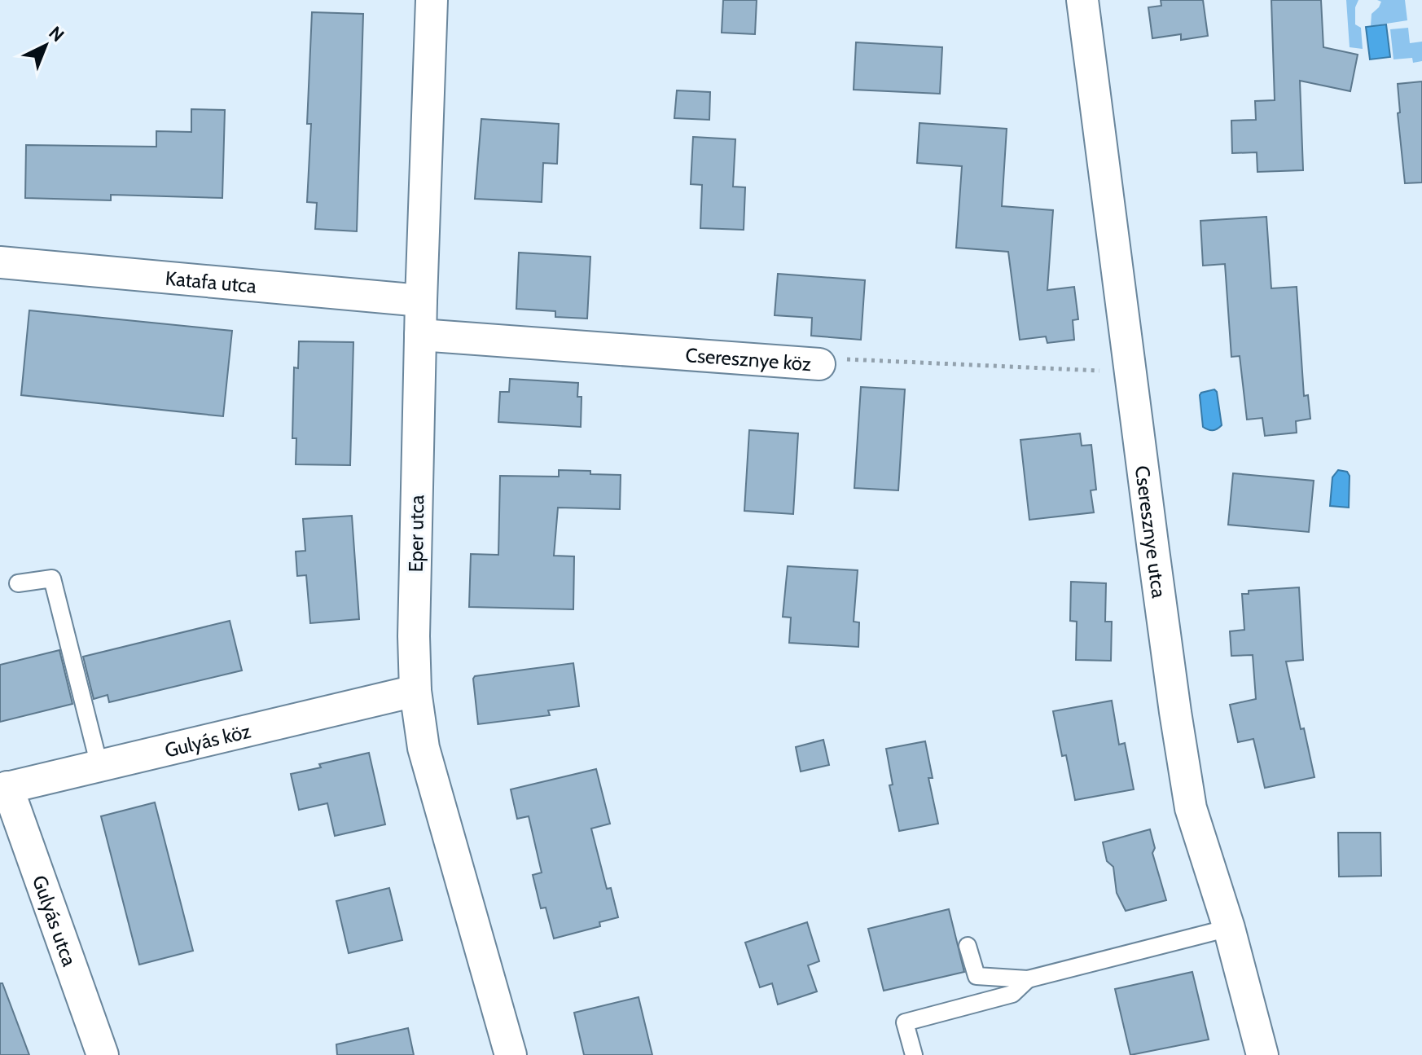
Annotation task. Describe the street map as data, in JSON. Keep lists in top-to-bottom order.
{
  "streets": {
    "street": [
      "Katafa utca",
      "Cseresznye köz",
      "Cseresznye utca",
      "Eper utca",
      "Gulyás köz",
      "Gulyás utca"
    ]
  },
  "crossings": [
    ["Katafa utca", "Eper utca"],
    ["Cseresznye köz", "Eper utca"],
    ["Eper utca", "Gulyás köz"],
    ["Gulyás köz", "Gulyás utca"]
  ],
  "north": "top right"
}
